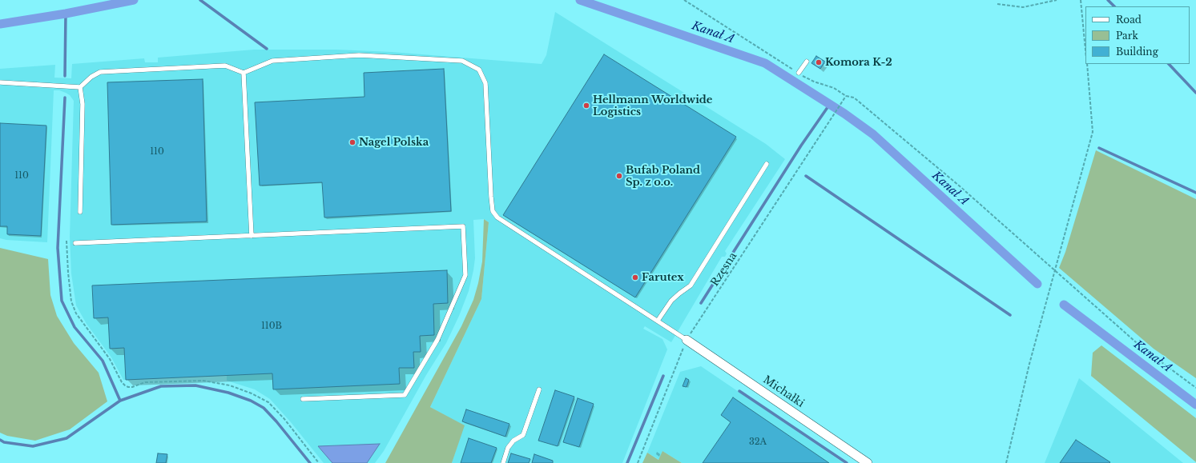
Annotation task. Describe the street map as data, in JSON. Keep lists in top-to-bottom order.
{
  "streets": {
    "street": ["Michałki"],
    "path": ["Rzęsna"]
  },
  "crossings": [
    ["Rzęsna", "Michałki"]
  ],
  "water": ["Kanał A"],
  "places": [
    "Komora K-2",
    "Hellmann Worldwide Logistics",
    "Nagel Polska",
    "Bufab Poland Sp. z o.o.",
    "Farutex"
  ],
  "house_numbers": [
    "110",
    "110",
    "110B",
    "32A"
  ],
  "legend": ["Road", "Park", "Building"]
}
